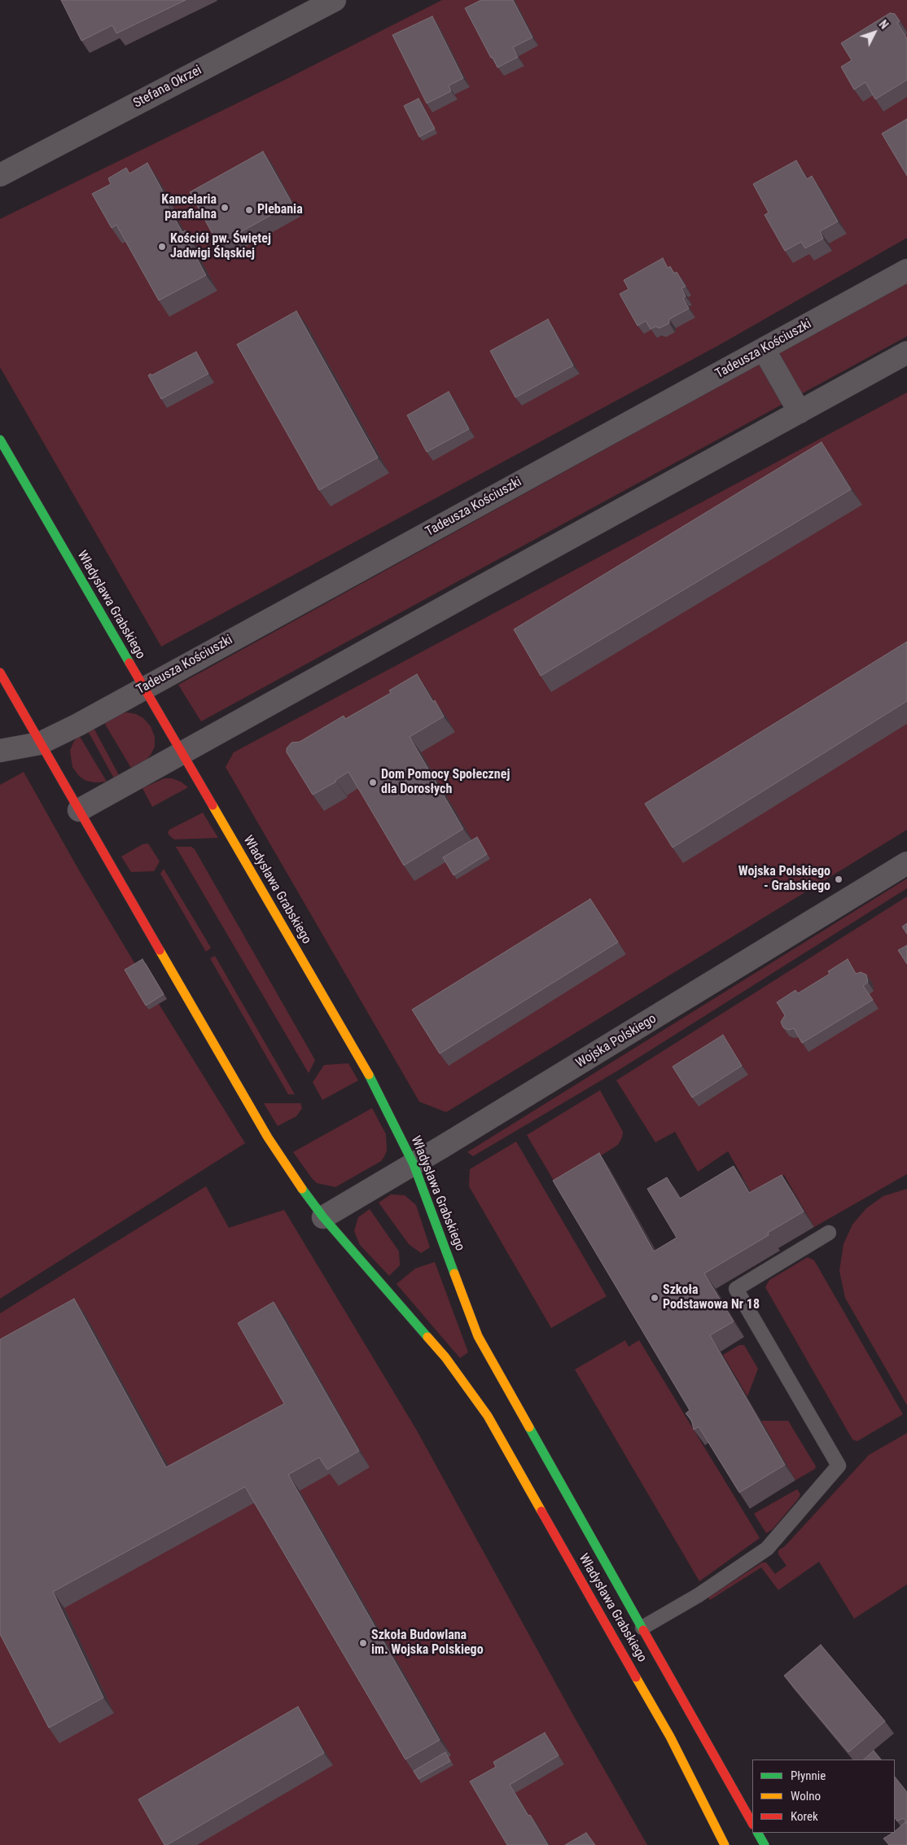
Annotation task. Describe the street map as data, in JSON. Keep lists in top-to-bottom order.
{
  "streets": {
    "street": [
      "Stefana Okrzei",
      "Tadeusza Kościuszki",
      "Władysława Grabskiego",
      "Wojska Polskiego"
    ]
  },
  "crossings": [
    ["Tadeusza Kościuszki", "Władysława Grabskiego"],
    ["Władysława Grabskiego", "Wojska Polskiego"]
  ],
  "places": [
    "Kancelaria parafialna",
    "Plebania",
    "Kościół pw. Świętej Jadwigi Śląskiej",
    "Dom Pomocy Społecznej dla Dorosłych",
    "Wojska Polskiego - Grabskiego",
    "Szkoła Podstawowa Nr 18",
    "Szkoła Budowlana im. Wojska Polskiego"
  ],
  "legend": ["Płynnie", "Wolno", "Korek"],
  "north": "top right"
}
